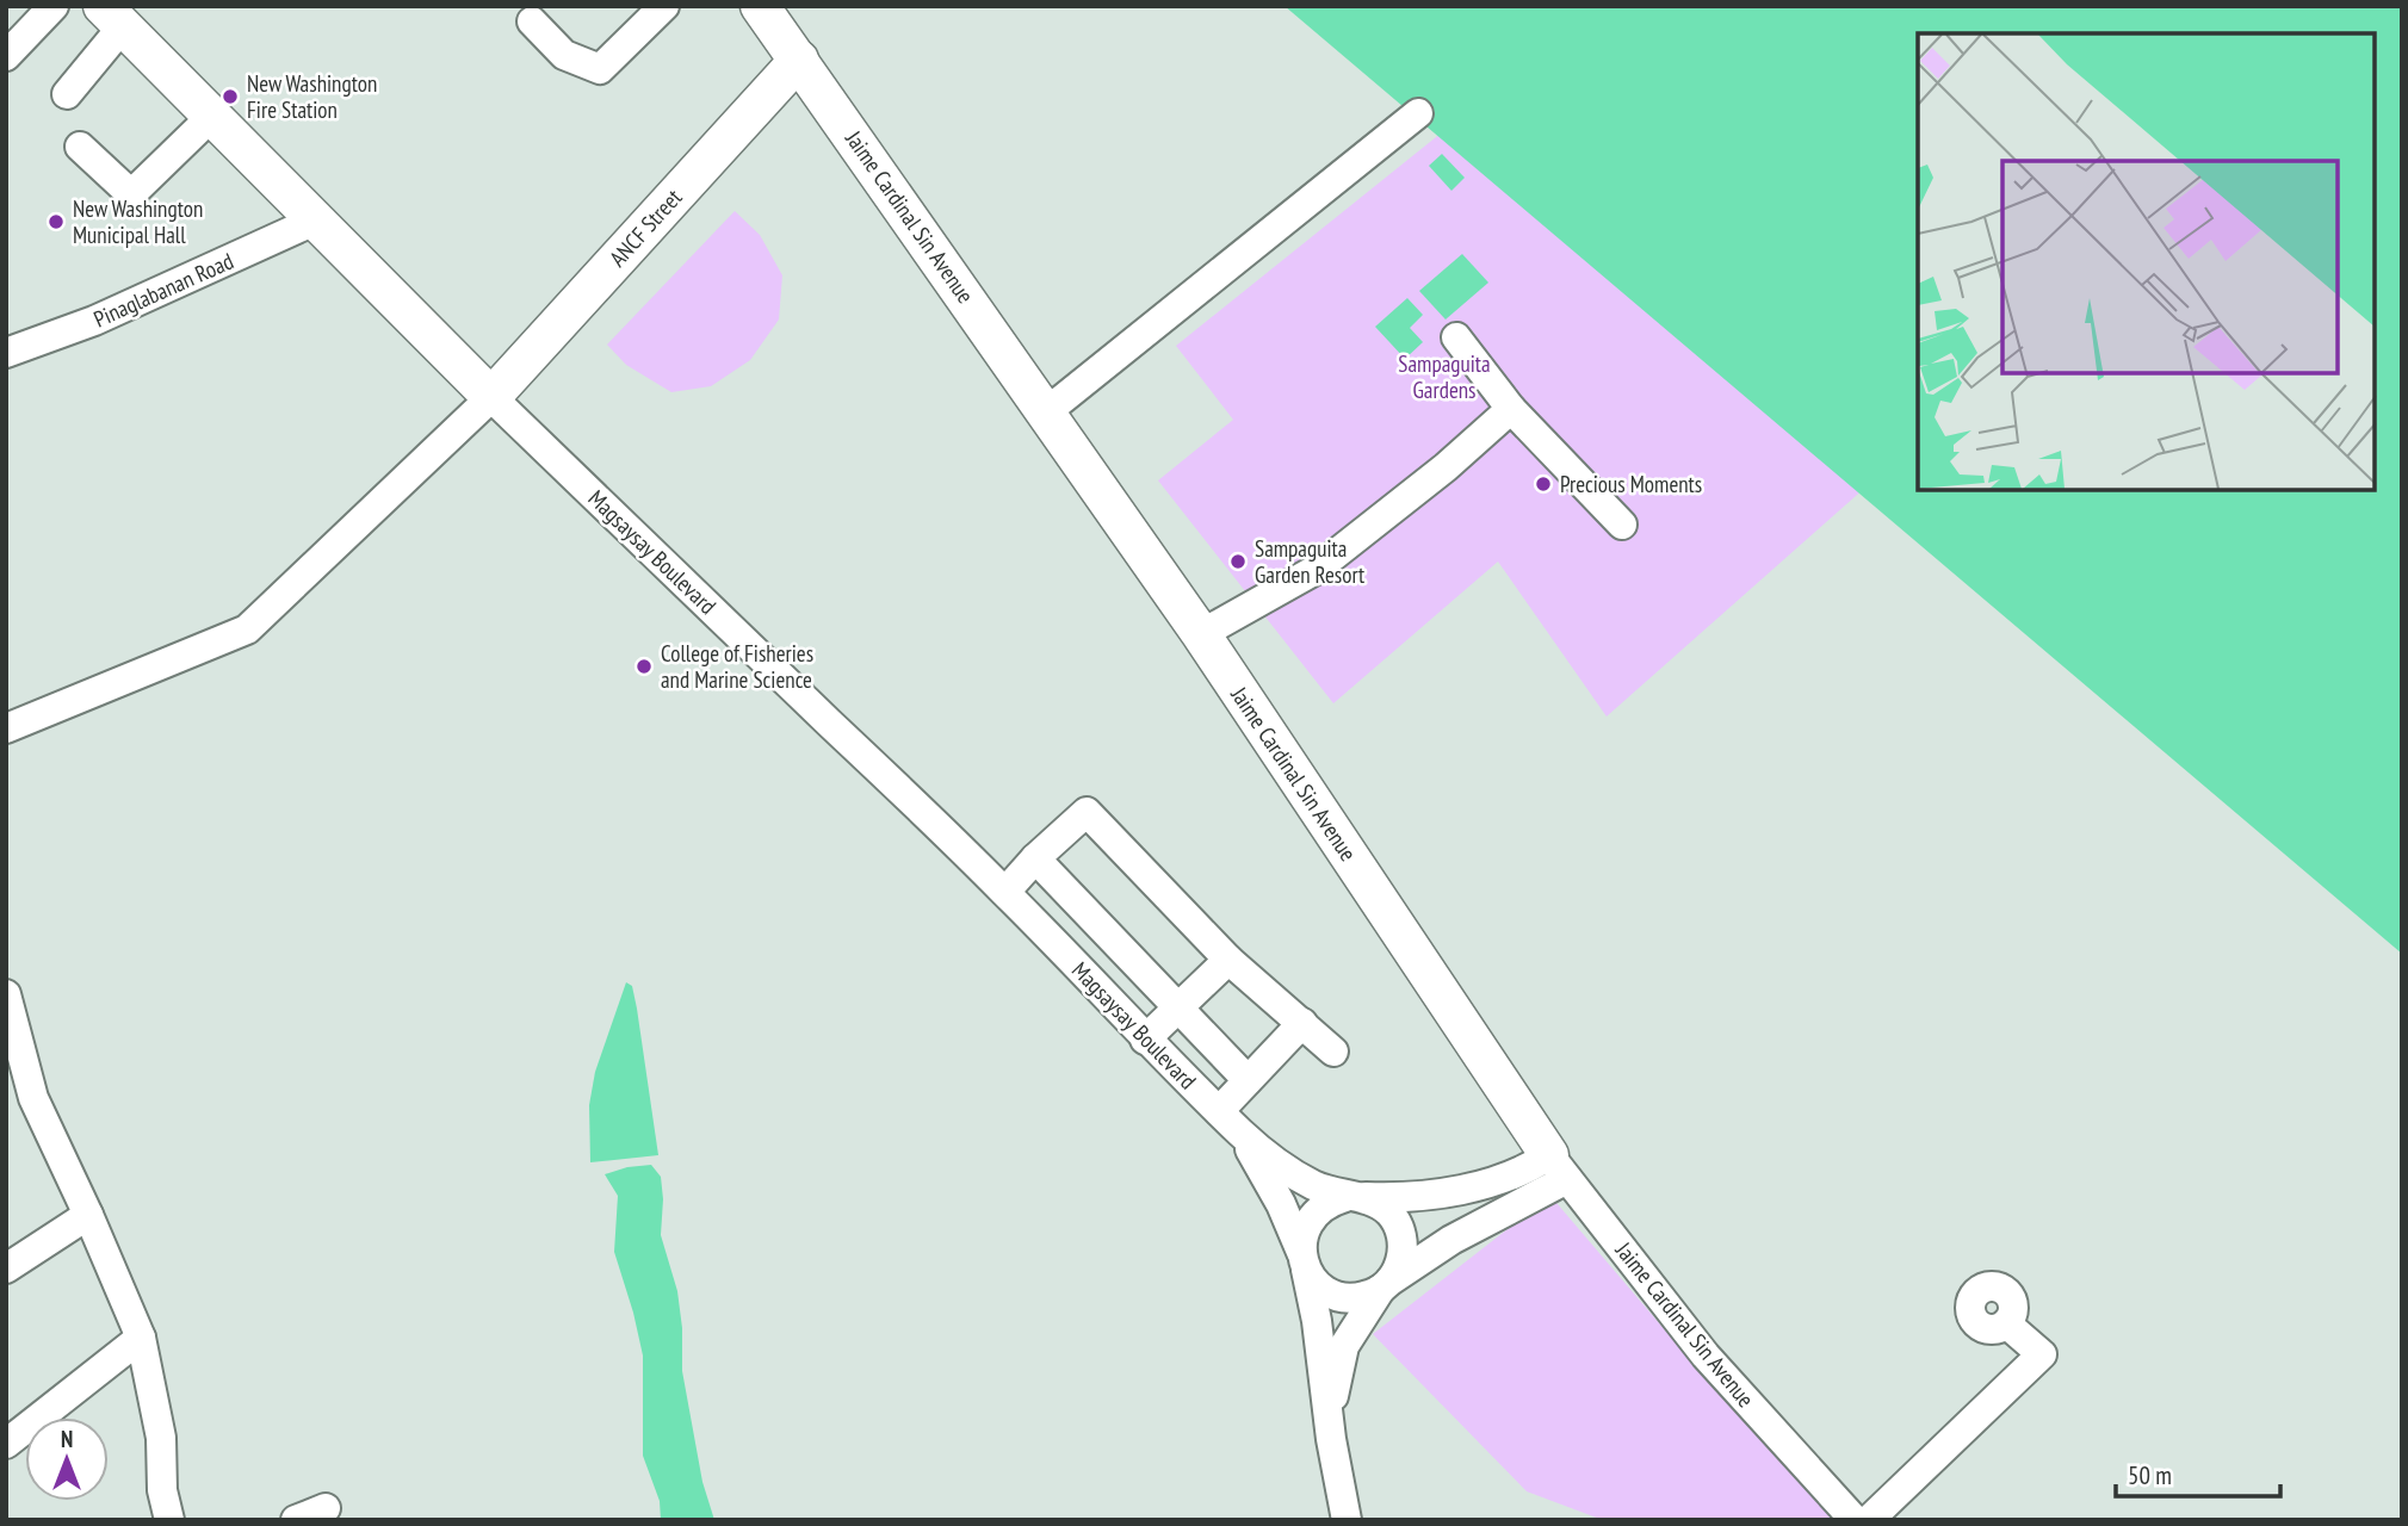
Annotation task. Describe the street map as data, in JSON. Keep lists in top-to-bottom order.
{
  "streets": {
    "main road": ["Jaime Cardinal Sin Avenue", "ANCF Street", "Magsaysay Boulevard"],
    "street": ["Pinaglabanan Road"]
  },
  "crossings": [
    ["Jaime Cardinal Sin Avenue", "ANCF Street"],
    ["Jaime Cardinal Sin Avenue", "Magsaysay Boulevard"],
    ["ANCF Street", "Magsaysay Boulevard"],
    ["Pinaglabanan Road", "Magsaysay Boulevard"]
  ],
  "parks": ["Sampaguita Gardens"],
  "places": [
    "New Washington Fire Station",
    "New Washington Municipal Hall",
    "Precious Moments",
    "Sampaguita Garden Resort",
    "College of Fisheries and Marine Science"
  ],
  "scale_bar": "50 m",
  "north": "top"
}
